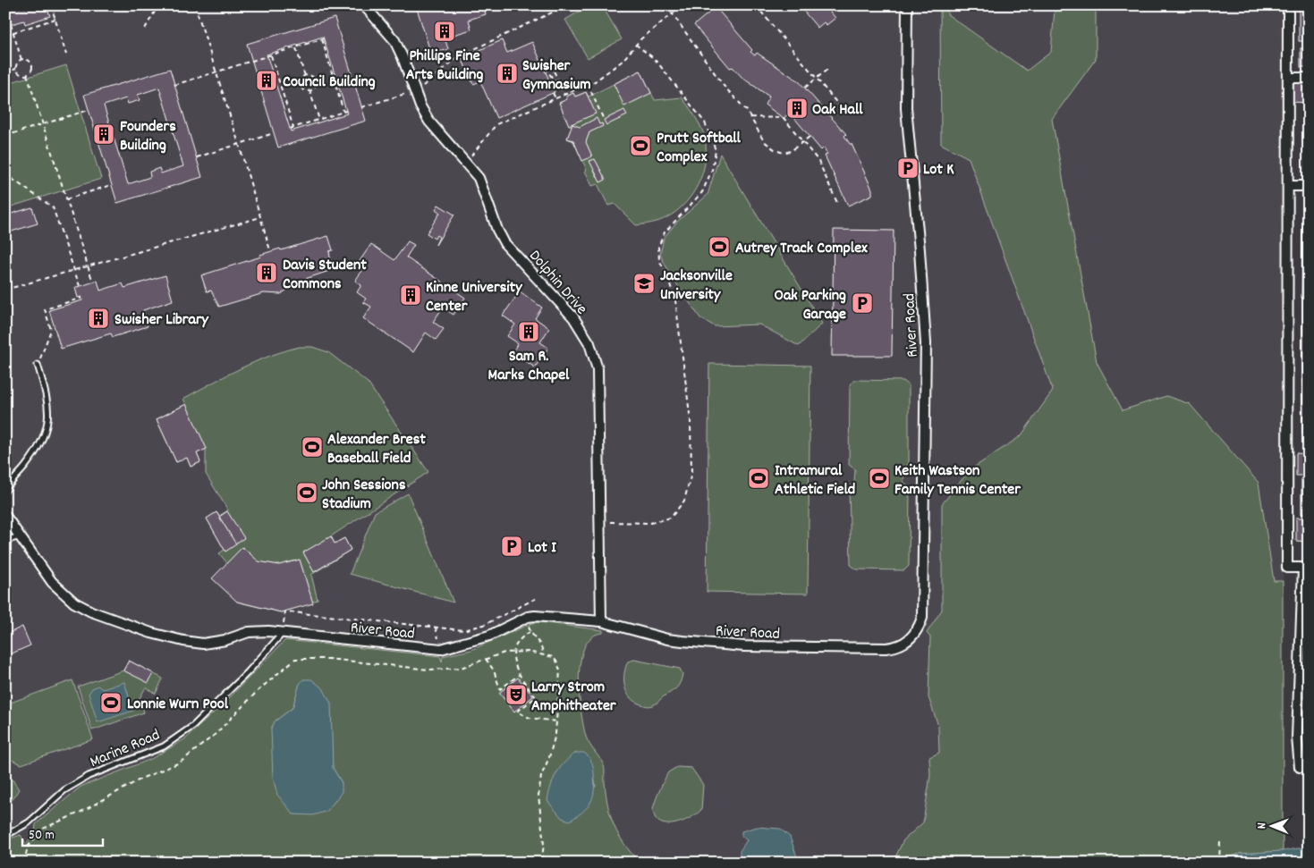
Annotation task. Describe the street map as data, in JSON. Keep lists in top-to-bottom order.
{
  "streets": {
    "street": ["Dolphin Drive", "River Road"],
    "lane": ["Marine Road"]
  },
  "crossings": [
    ["Dolphin Drive", "River Road"],
    ["River Road", "Marine Road"]
  ],
  "places": {
    "building": [
      "Phillips Fine Arts Building",
      "Swisher Gymnasium",
      "Council Building",
      "Oak Hall",
      "Founders Building",
      "Davis Student Commons",
      "Kinne University Center",
      "Swisher Library",
      "Sam R. Marks Chapel"
    ],
    "sports": [
      "Prutt Softball Complex",
      "Autrey Track Complex",
      "Alexander Brest Baseball Field",
      "Intramural Athletic Field",
      "Keith Wastson Family Tennis Center",
      "John Sessions Stadium",
      "Lonnie Wurn Pool"
    ],
    "parking": ["Lot K", "Oak Parking Garage", "Lot I"],
    "school or university": ["Jacksonville University"],
    "theatre": ["Larry Strom Amphitheater"]
  },
  "scale_bar": "50 m",
  "north": "left"
}
